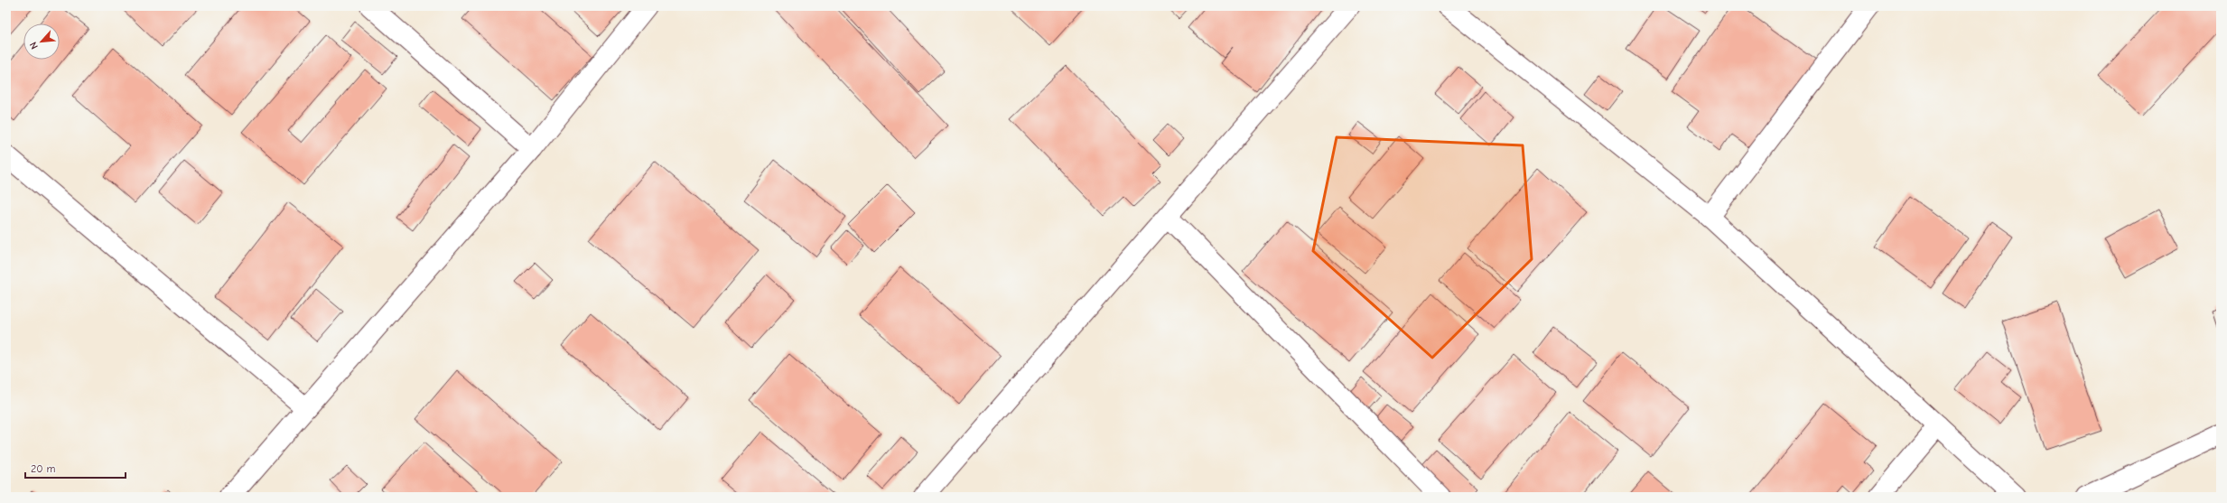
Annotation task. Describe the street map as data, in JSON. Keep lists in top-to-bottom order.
{
  "scale_bar": "20 m",
  "north": "bottom left"
}
